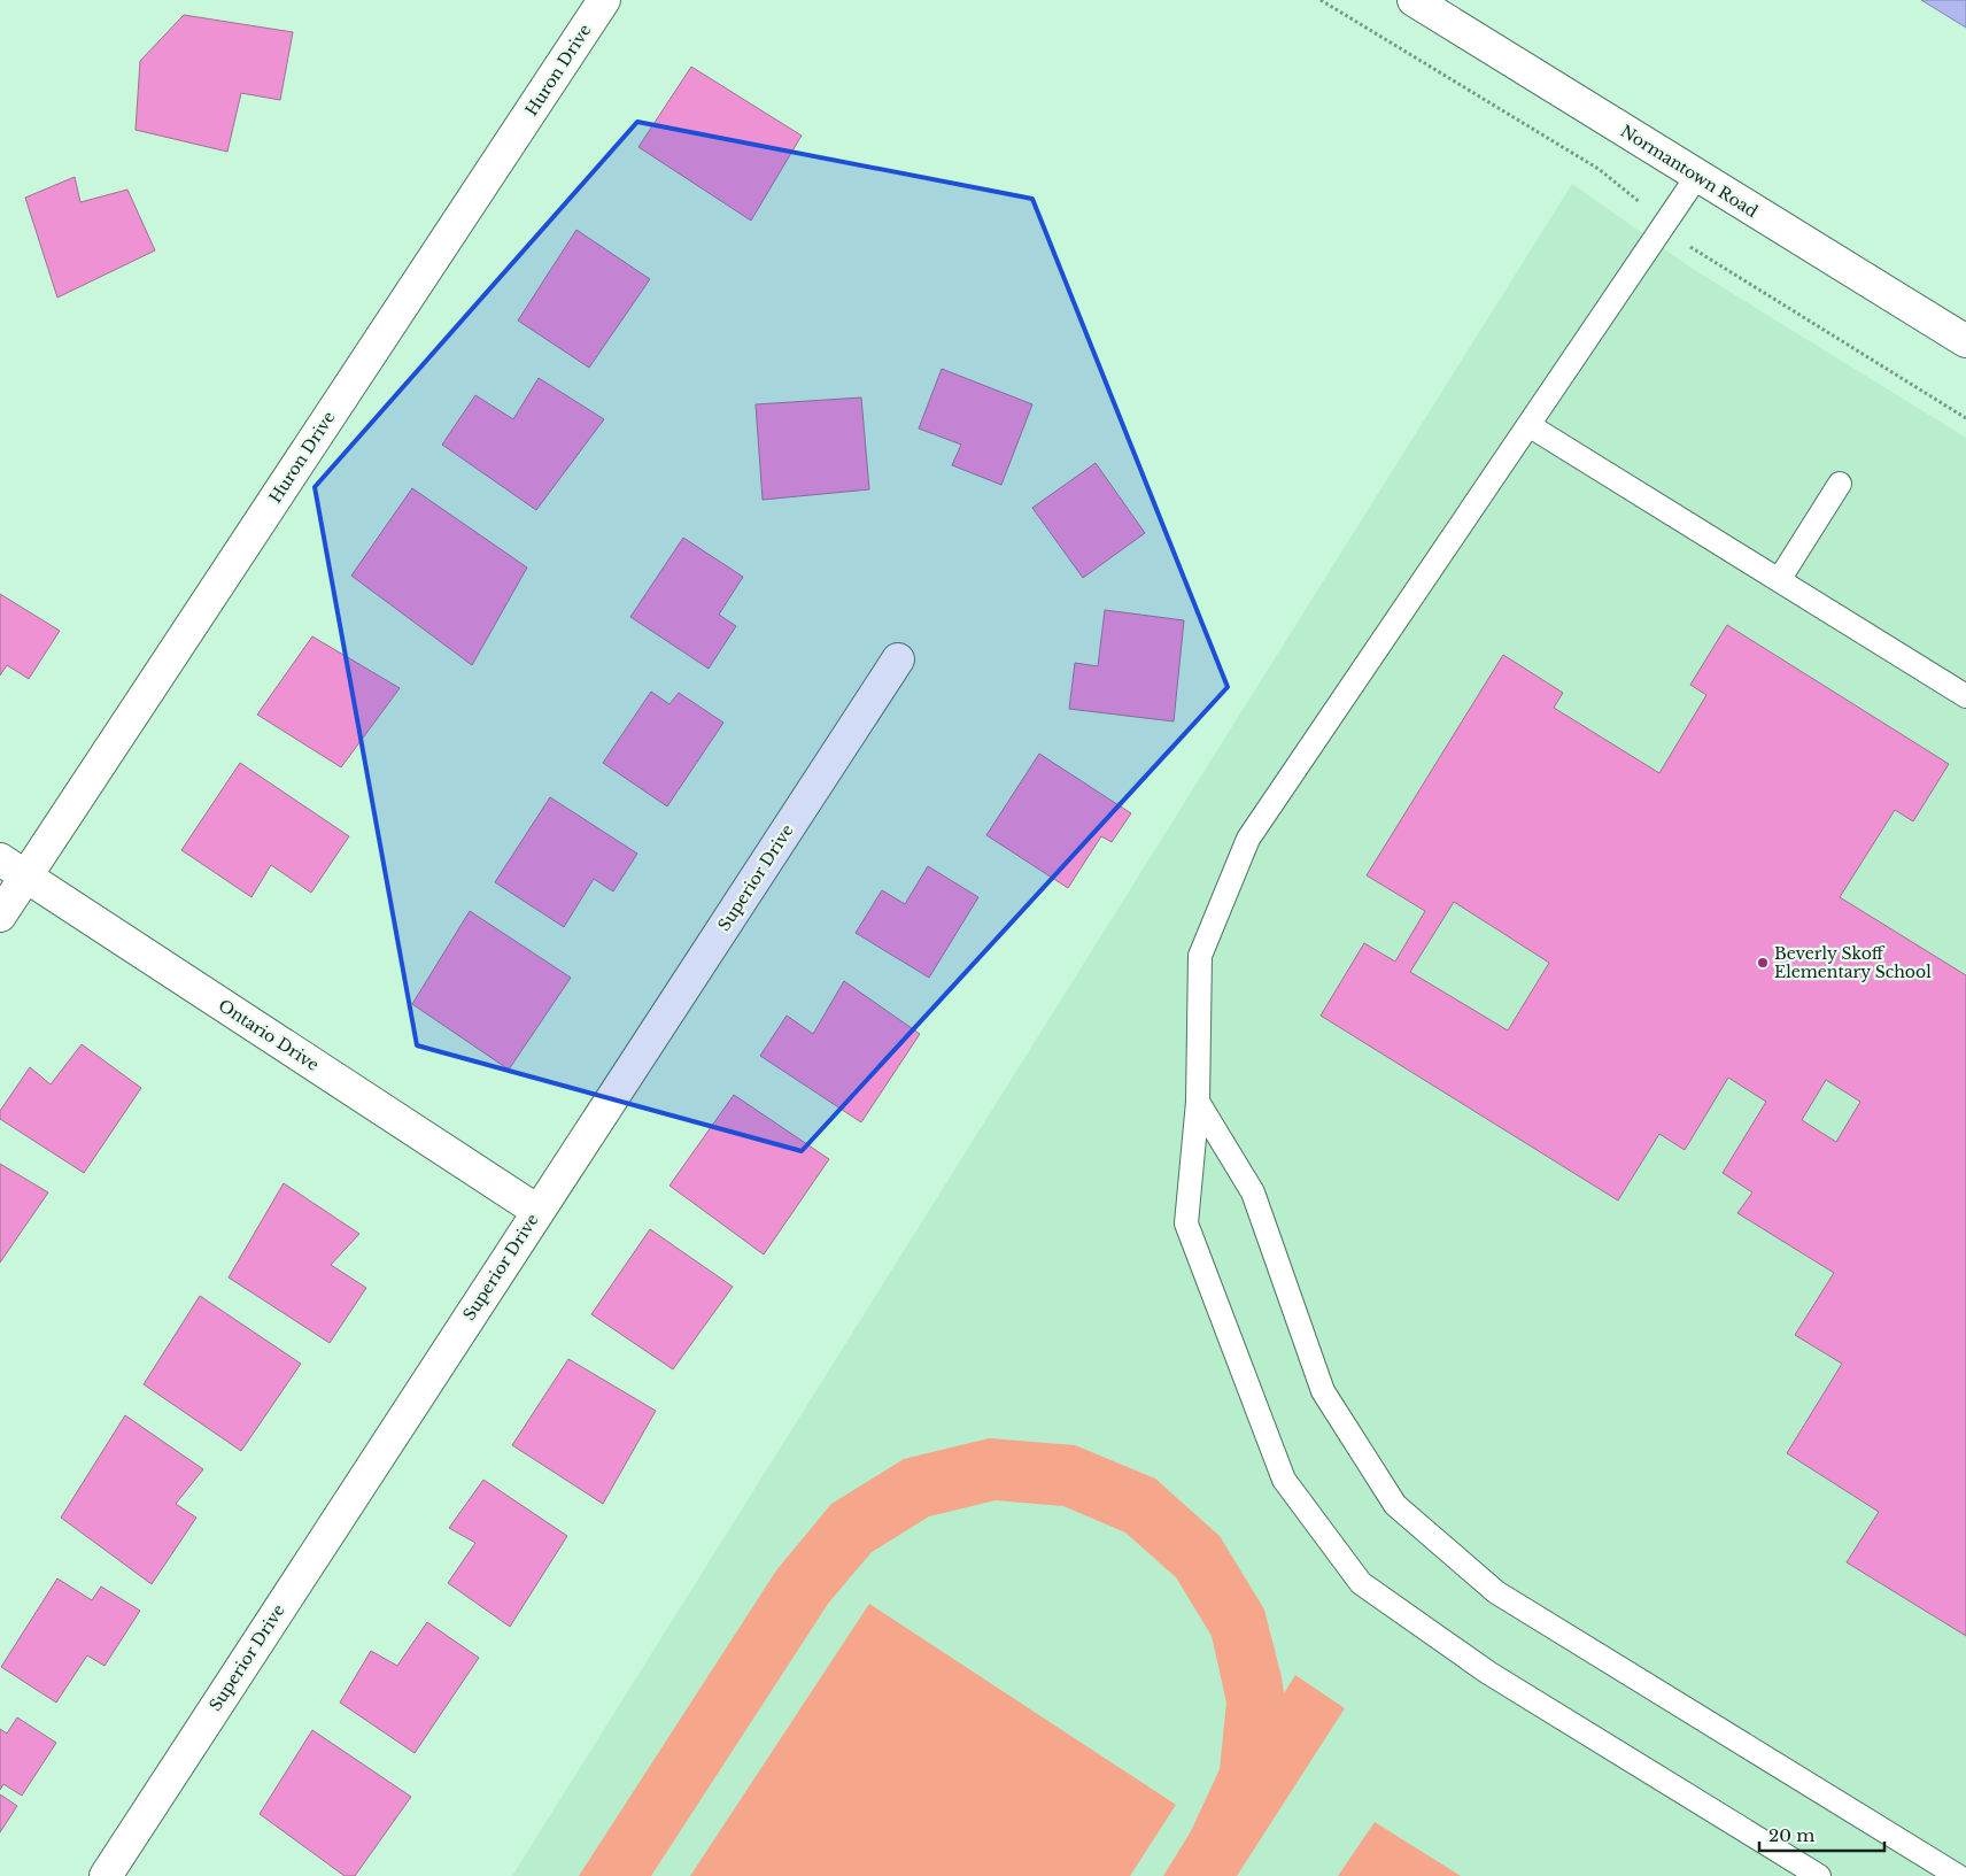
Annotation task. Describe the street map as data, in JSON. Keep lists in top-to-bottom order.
{
  "streets": {
    "street": [
      "Huron Drive",
      "Normantown Road",
      "Superior Drive",
      "Ontario Drive"
    ]
  },
  "crossings": [
    ["Huron Drive", "Ontario Drive"],
    ["Superior Drive", "Ontario Drive"]
  ],
  "places": ["Beverly Skoff Elementary School"],
  "scale_bar": "20 m"
}
